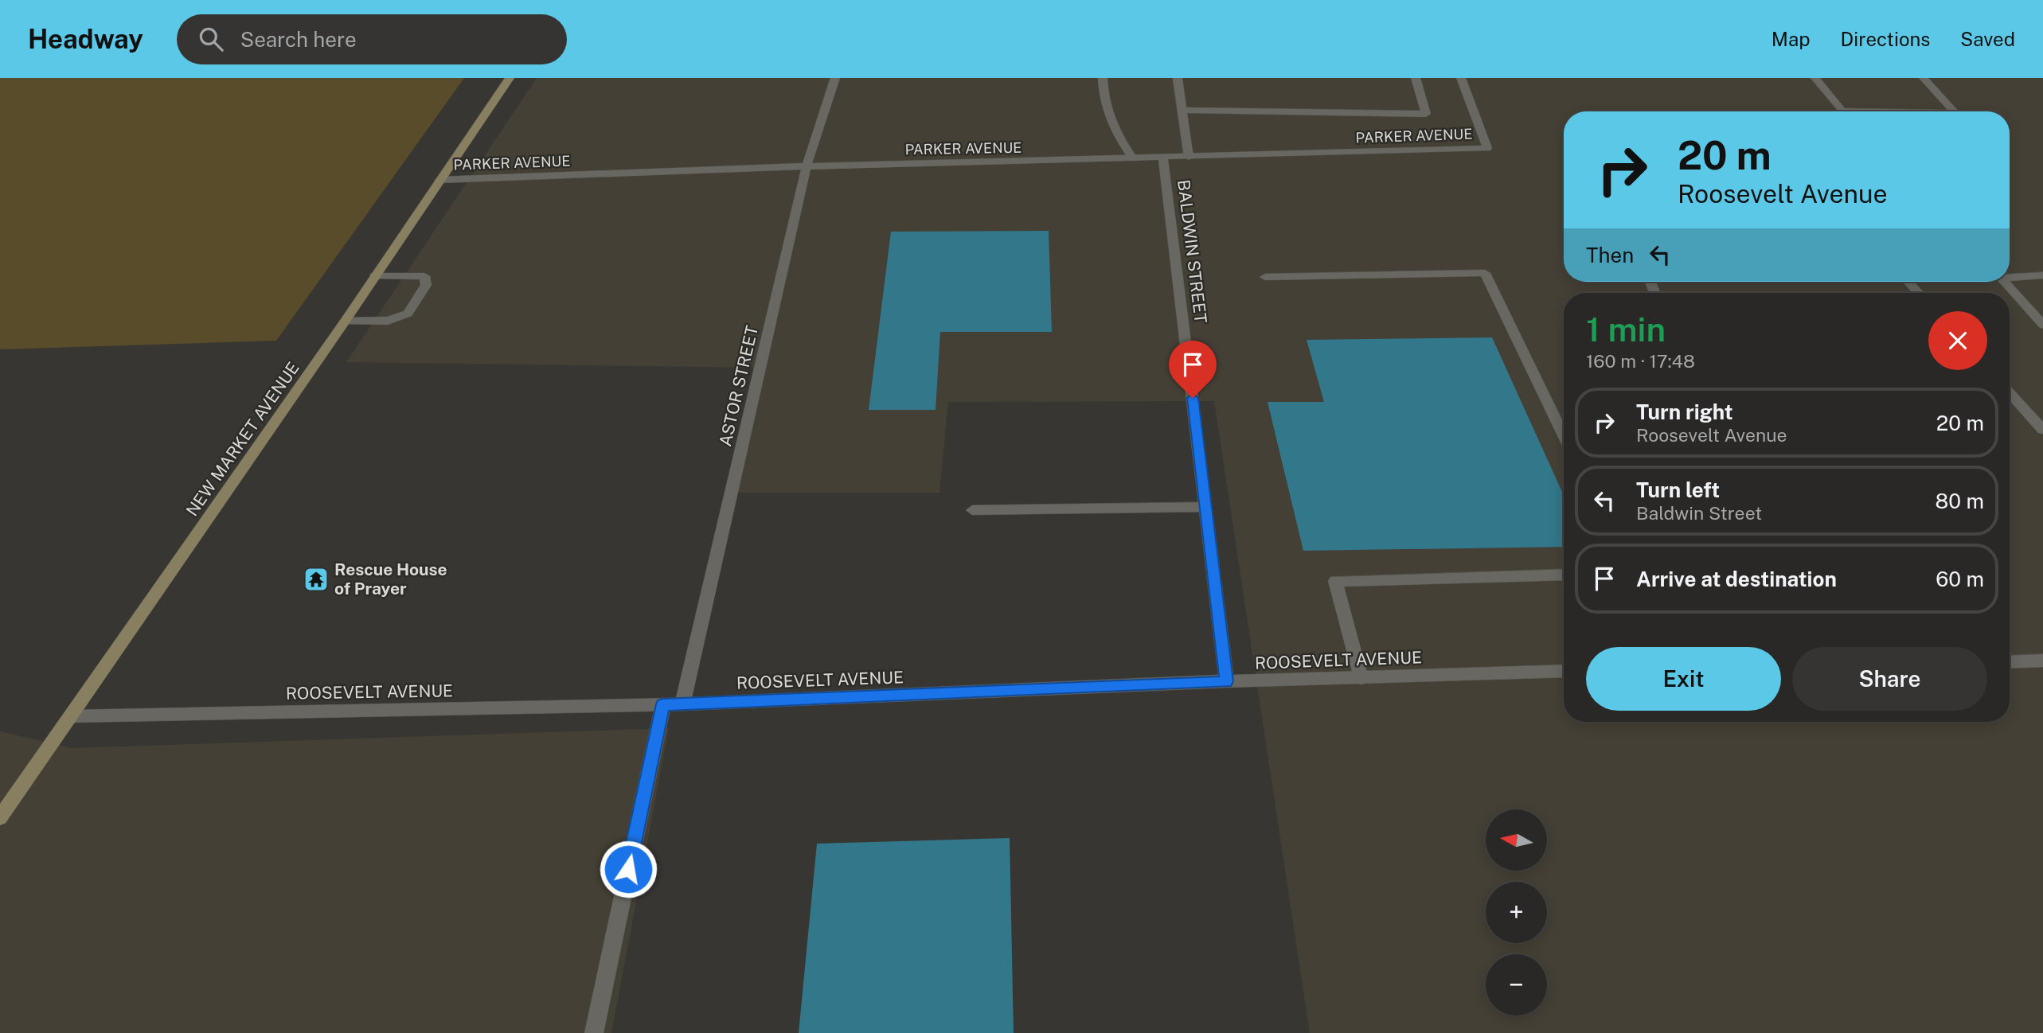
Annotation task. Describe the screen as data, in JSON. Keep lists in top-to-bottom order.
{
  "streets": {
    "main road": ["NEW MARKET AVENUE"],
    "street": [
      "PARKER AVENUE",
      "BALDWIN STREET",
      "ASTOR STREET",
      "ROOSEVELT AVENUE"
    ]
  },
  "crossings": [
    ["PARKER AVENUE", "BALDWIN STREET"],
    ["PARKER AVENUE", "ASTOR STREET"],
    ["PARKER AVENUE", "NEW MARKET AVENUE"],
    ["BALDWIN STREET", "ROOSEVELT AVENUE"],
    ["ASTOR STREET", "ROOSEVELT AVENUE"],
    ["NEW MARKET AVENUE", "ROOSEVELT AVENUE"]
  ],
  "places": {
    "temple": ["Rescue House of Prayer"]
  },
  "north": "left",
  "page": {
    "header": "Headway",
    "search": "Search here",
    "nav": ["Map", "Directions", "Saved"],
    "turn": ["20 m", "Roosevelt Avenue"],
    "then": "Then",
    "heading": ["1 min", "160 m · 17:48"],
    "list": [
      {
        "name": "Turn right",
        "note": "Roosevelt Avenue",
        "value": "20 m"
      },
      {
        "name": "Turn left",
        "note": "Baldwin Street",
        "value": "80 m"
      },
      {
        "name": "Arrive at destination",
        "value": "60 m"
      }
    ],
    "buttons": ["Exit", "Share"],
    "map_buttons": ["+", "−"]
  }
}
